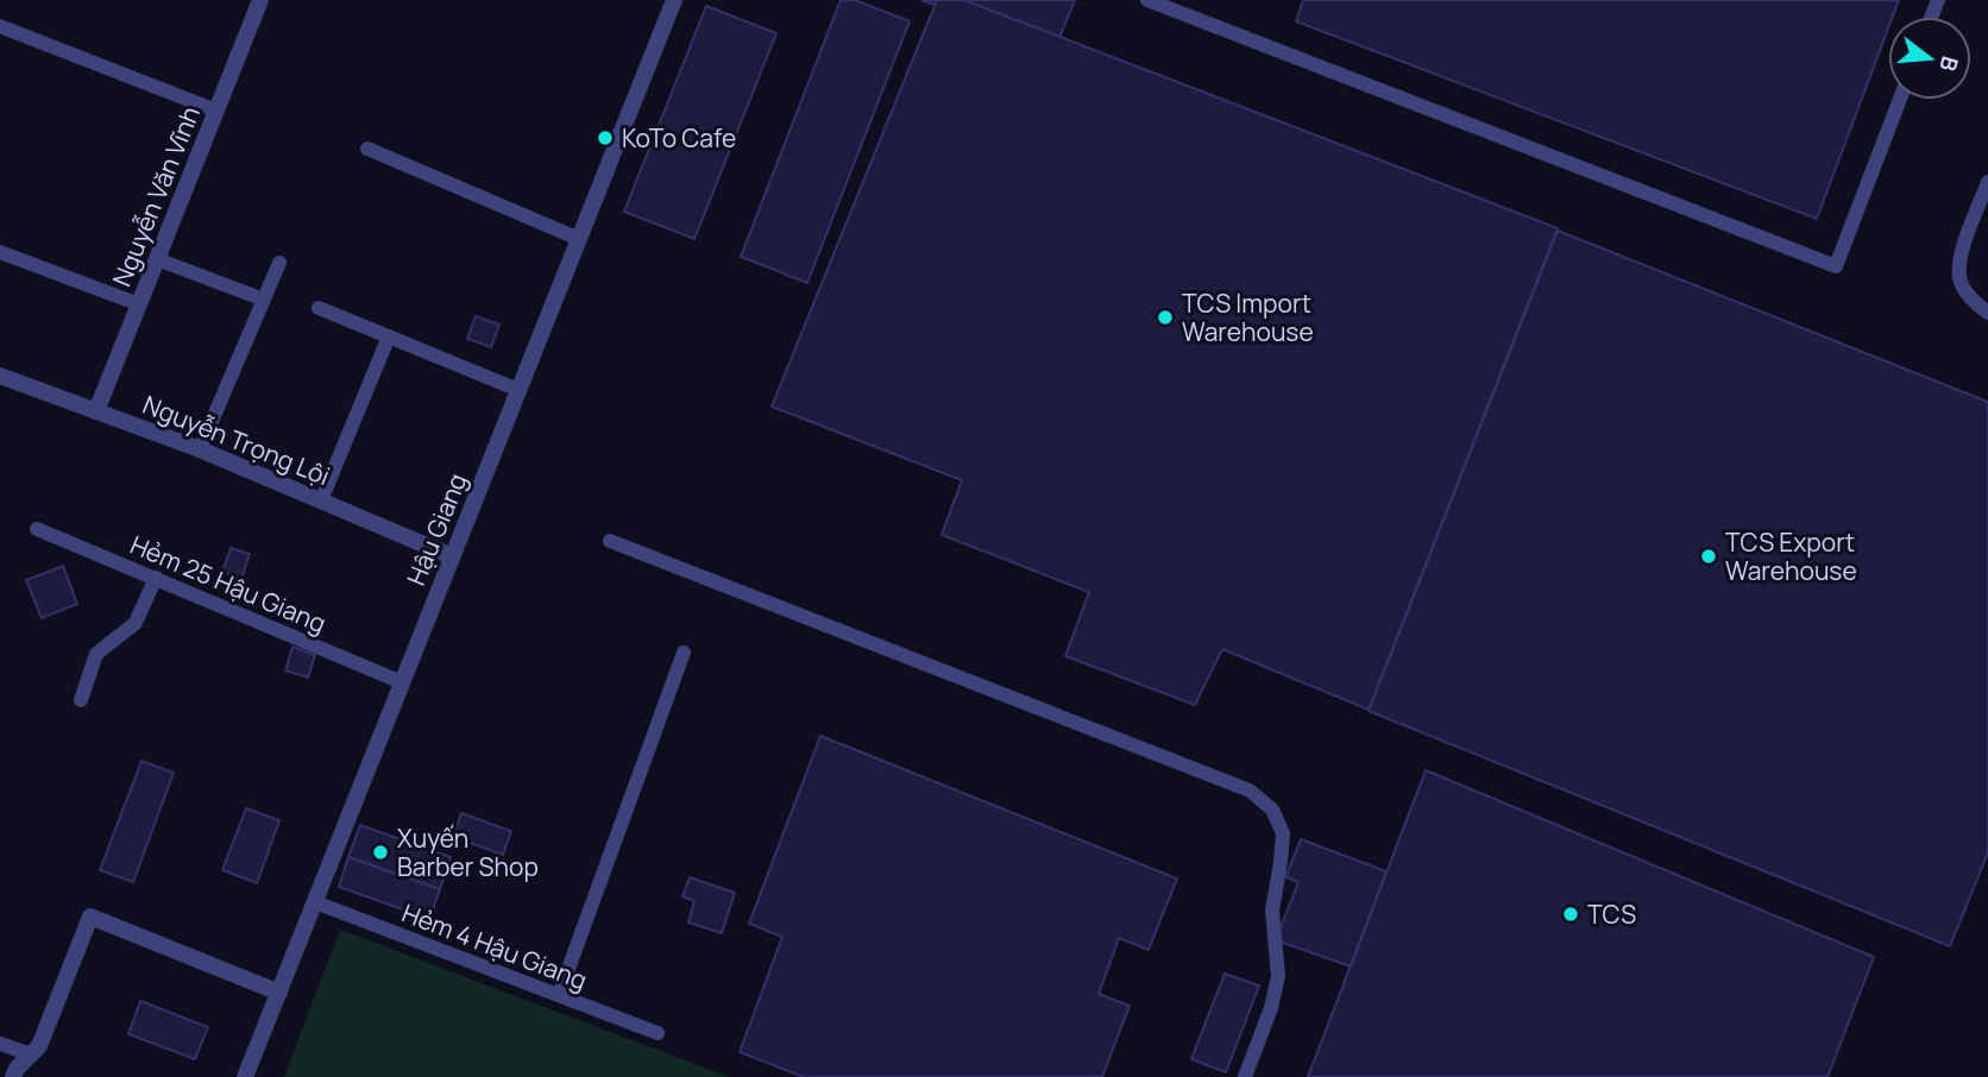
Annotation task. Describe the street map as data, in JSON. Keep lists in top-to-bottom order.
{
  "streets": {
    "street": ["Nguyễn Văn Vĩnh", "Nguyễn Trọng Lội", "Hậu Giang"],
    "lane": ["Hẻm 25 Hậu Giang", "Hẻm 4 Hậu Giang"]
  },
  "crossings": [
    ["Nguyễn Văn Vĩnh", "Nguyễn Trọng Lội"],
    ["Nguyễn Trọng Lội", "Hậu Giang"],
    ["Hậu Giang", "Hẻm 25 Hậu Giang"],
    ["Hậu Giang", "Hẻm 4 Hậu Giang"]
  ],
  "places": [
    "KoTo Cafe",
    "TCS Import Warehouse",
    "TCS Export Warehouse",
    "Xuyến Barber Shop",
    "TCS"
  ],
  "north": "right"
}
